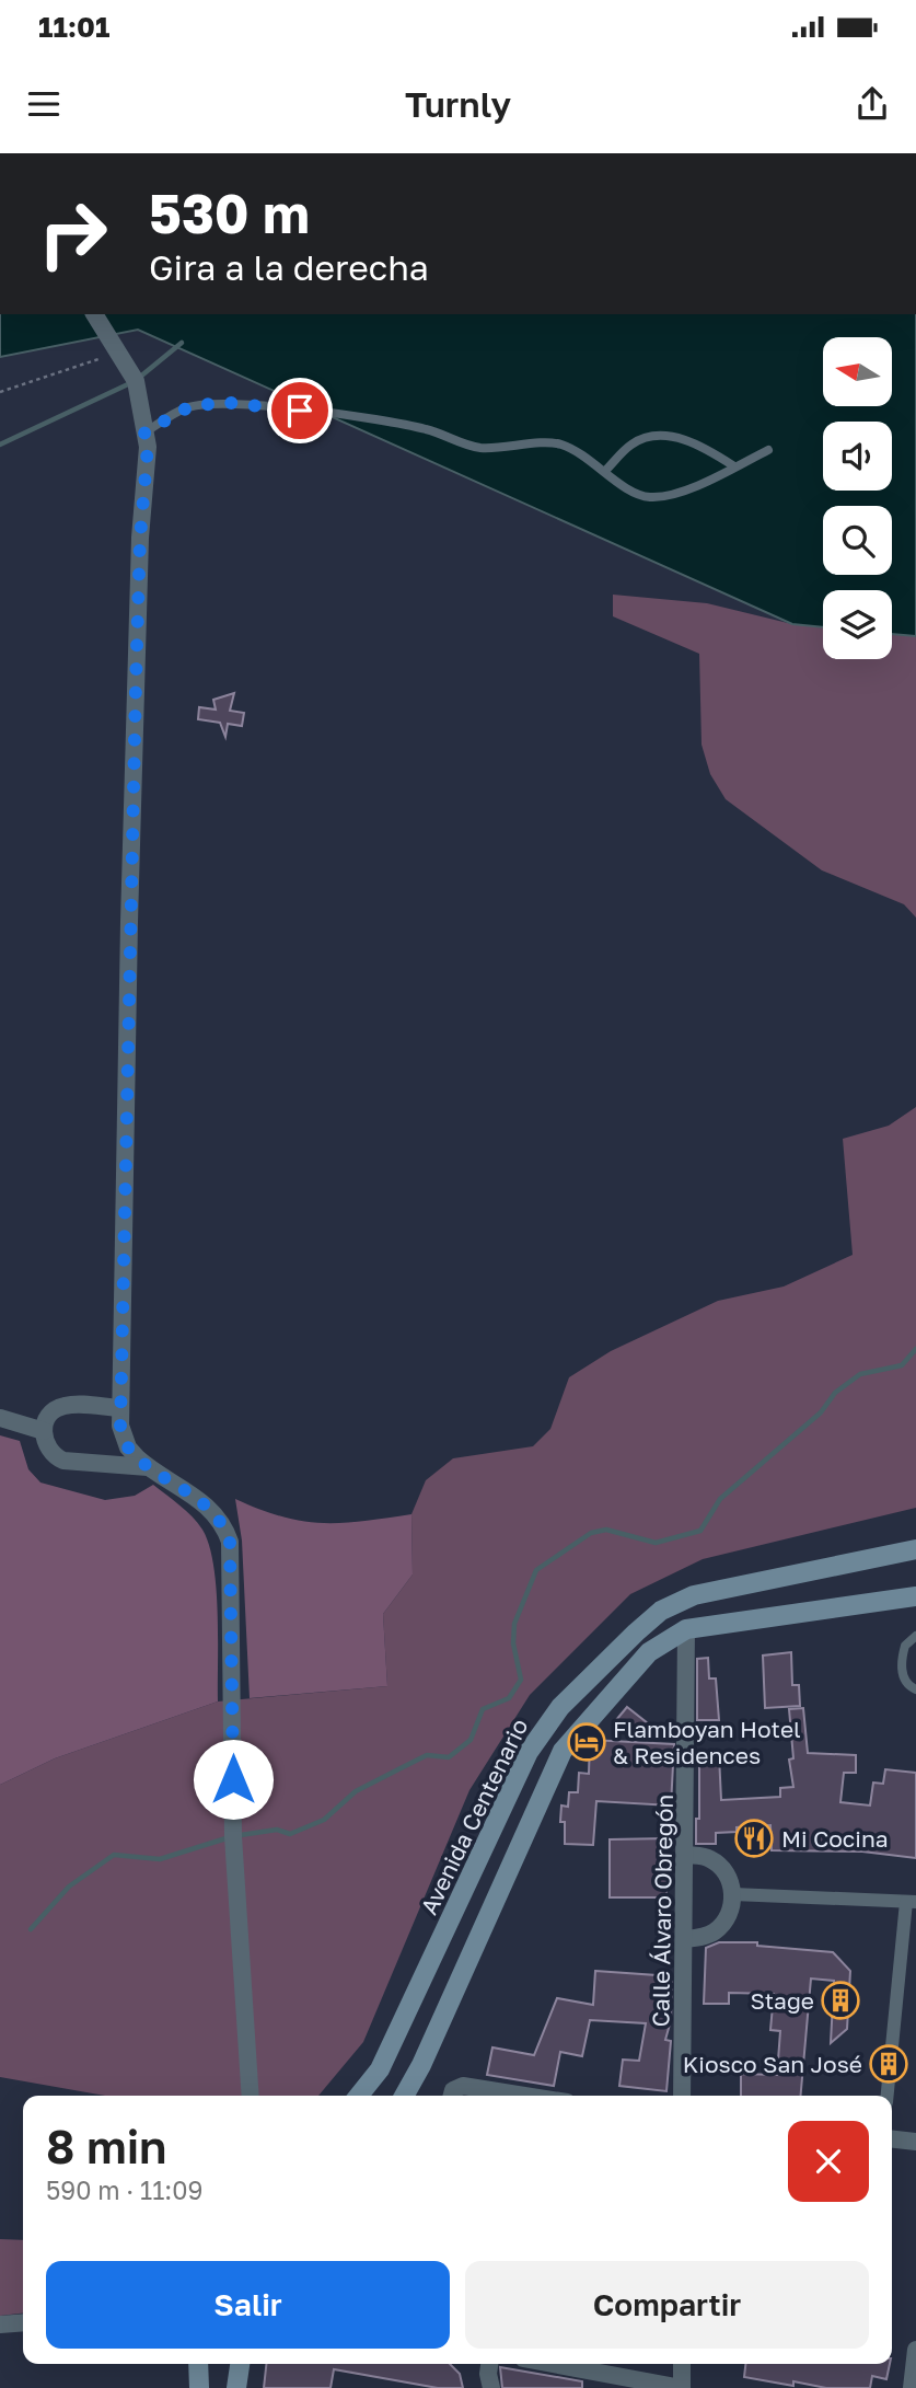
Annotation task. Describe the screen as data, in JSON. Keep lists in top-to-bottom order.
{
  "streets": {
    "main road": ["Avenida Centenario"],
    "street": ["Calle Álvaro Obregón"]
  },
  "places": {
    "hotel": ["Flamboyan Hotel & Residences"],
    "restaurant": ["Mi Cocina"],
    "building": ["Stage", "Kiosco San José"]
  },
  "north": "left",
  "page": {
    "status": "11:01",
    "header": "Turnly",
    "turn": ["530 m", "Gira a la derecha"],
    "heading": ["8 min", "590 m · 11:09"],
    "buttons": ["Salir", "Compartir"]
  }
}
